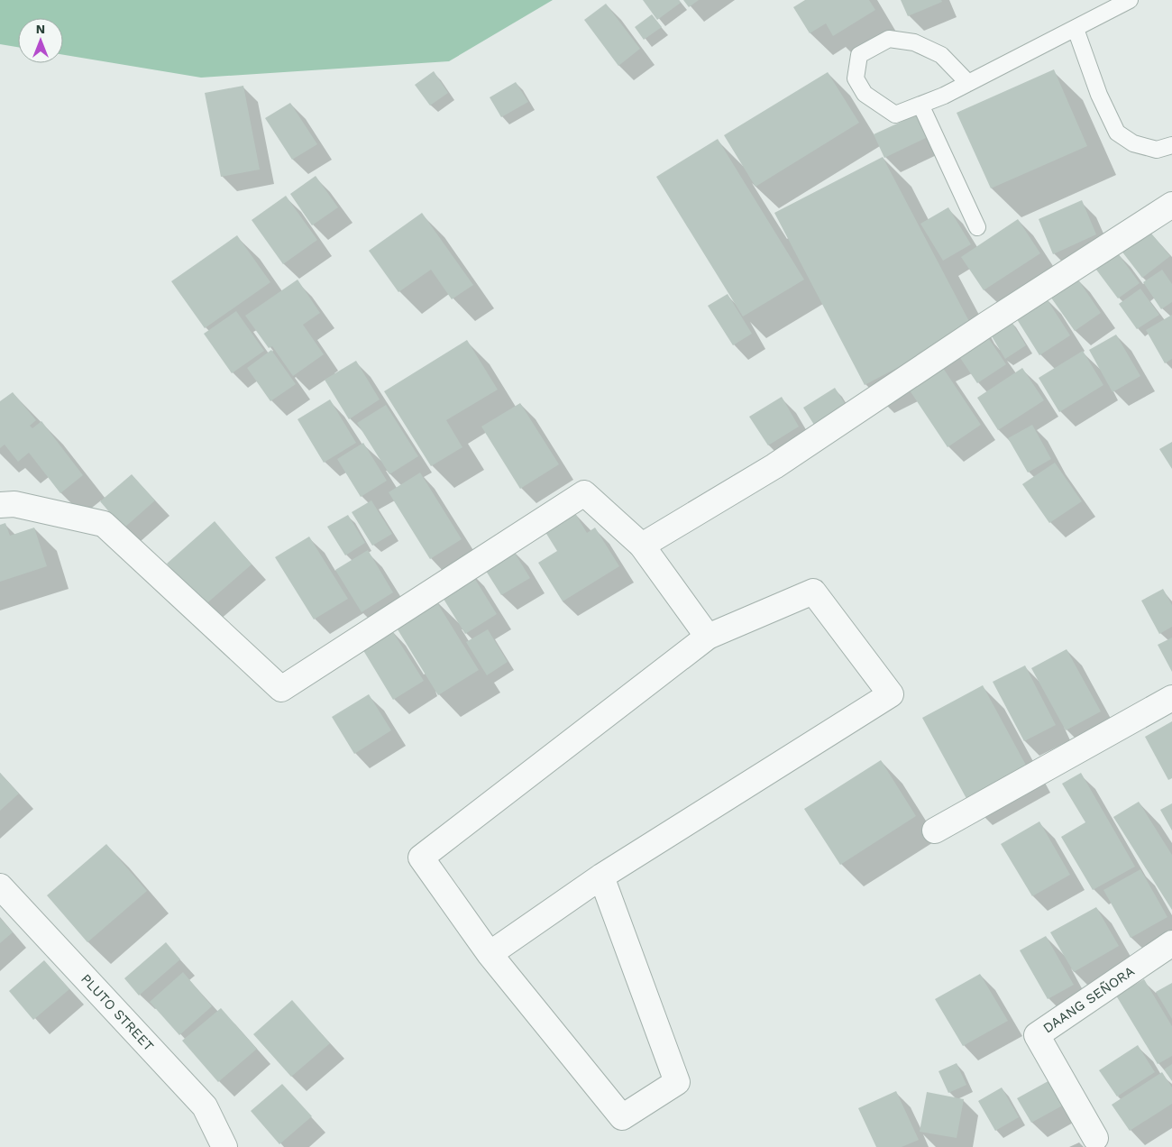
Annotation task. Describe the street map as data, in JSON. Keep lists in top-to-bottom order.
{
  "streets": {
    "street": ["DAANG SEÑORA", "PLUTO STREET"]
  },
  "north": "top"
}
